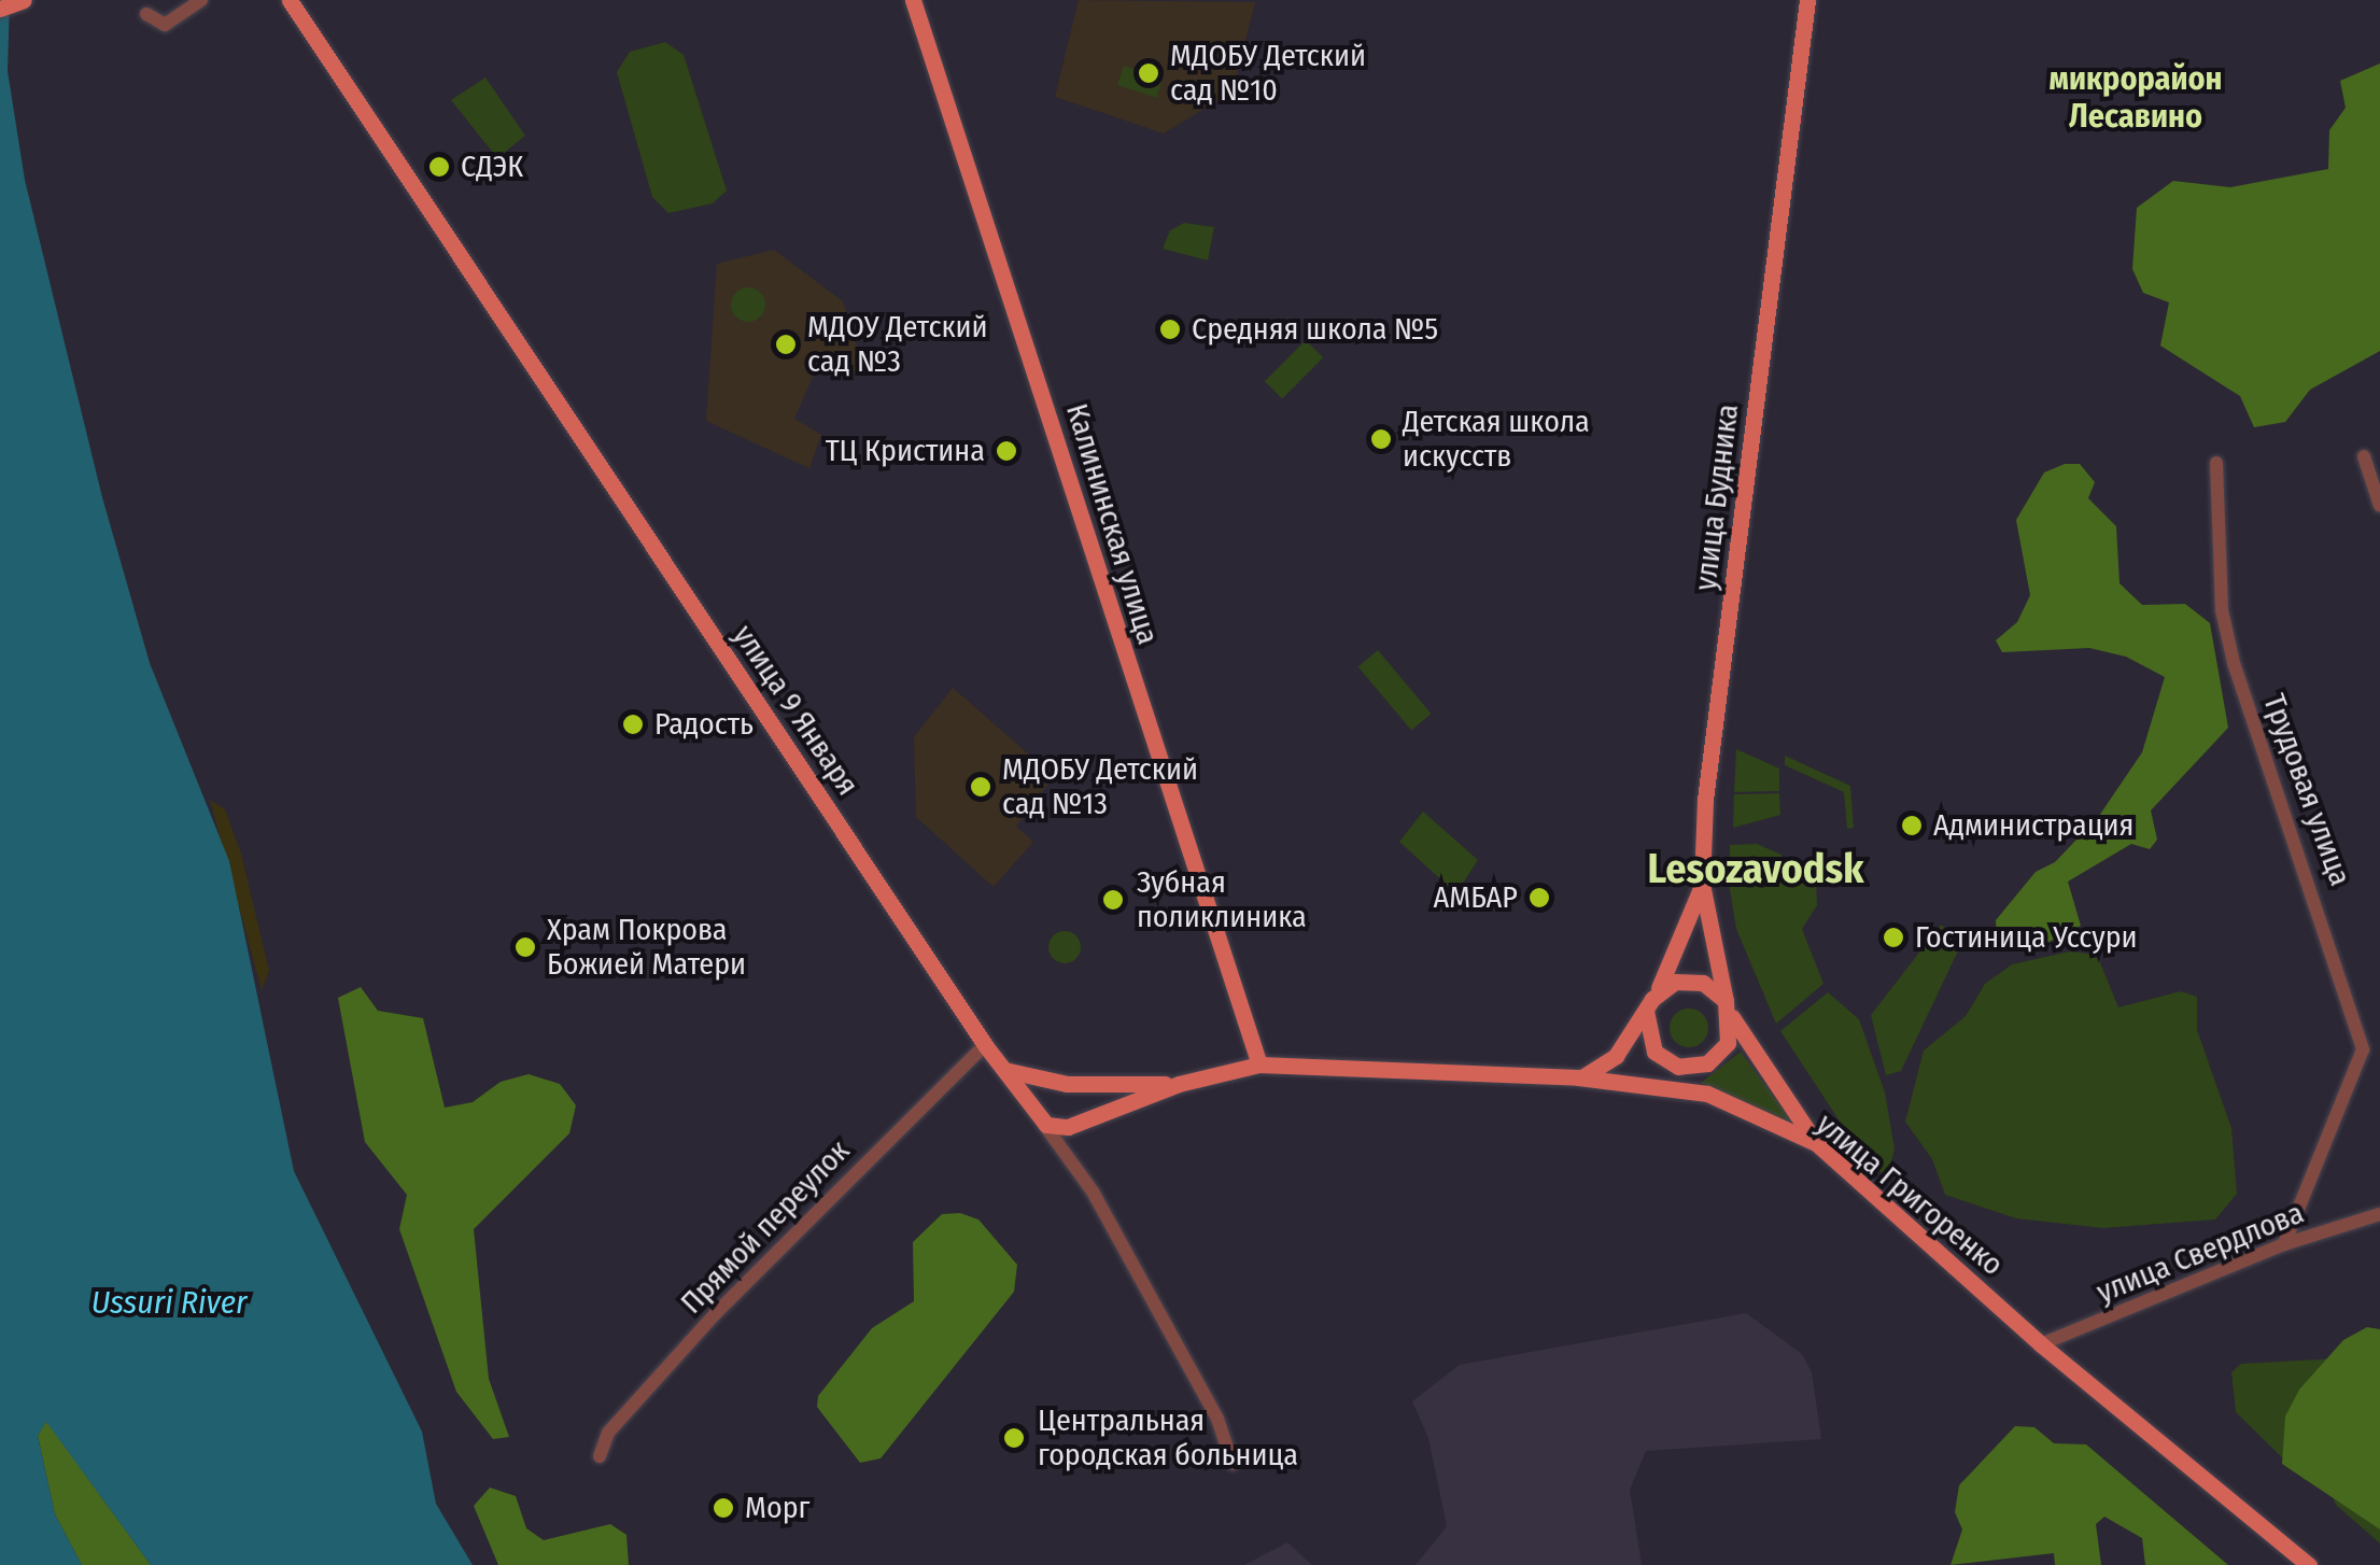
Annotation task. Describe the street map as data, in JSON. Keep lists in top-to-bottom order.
{
  "streets": {
    "main road": [
      "улица Будника",
      "Калининская улица",
      "улица 9 Января",
      "улица Григоренко"
    ],
    "street": ["Трудовая улица", "Прямой переулок", "улица Свердлова"]
  },
  "crossings": [
    ["улица Будника", "улица Григоренко"],
    ["Калининская улица", "улица Григоренко"],
    ["улица 9 Января", "Прямой переулок"],
    ["Трудовая улица", "улица Свердлова"],
    ["улица Григоренко", "улица Свердлова"]
  ],
  "districts": ["микрорайон Лесавино", "Lesozavodsk"],
  "water": ["Ussuri River"],
  "places": [
    "МДОБУ Детский сад №10",
    "СДЭК",
    "Средняя школа №5",
    "МДОУ Детский сад №3",
    "Детская школа искусств",
    "ТЦ Кристина",
    "Радость",
    "МДОБУ Детский сад №13",
    "Администрация",
    "АМБАР",
    "Зубная поликлиника",
    "Гостиница Уссури",
    "Храм Покрова Божией Матери",
    "Центральная городская больница",
    "Морг"
  ]
}
